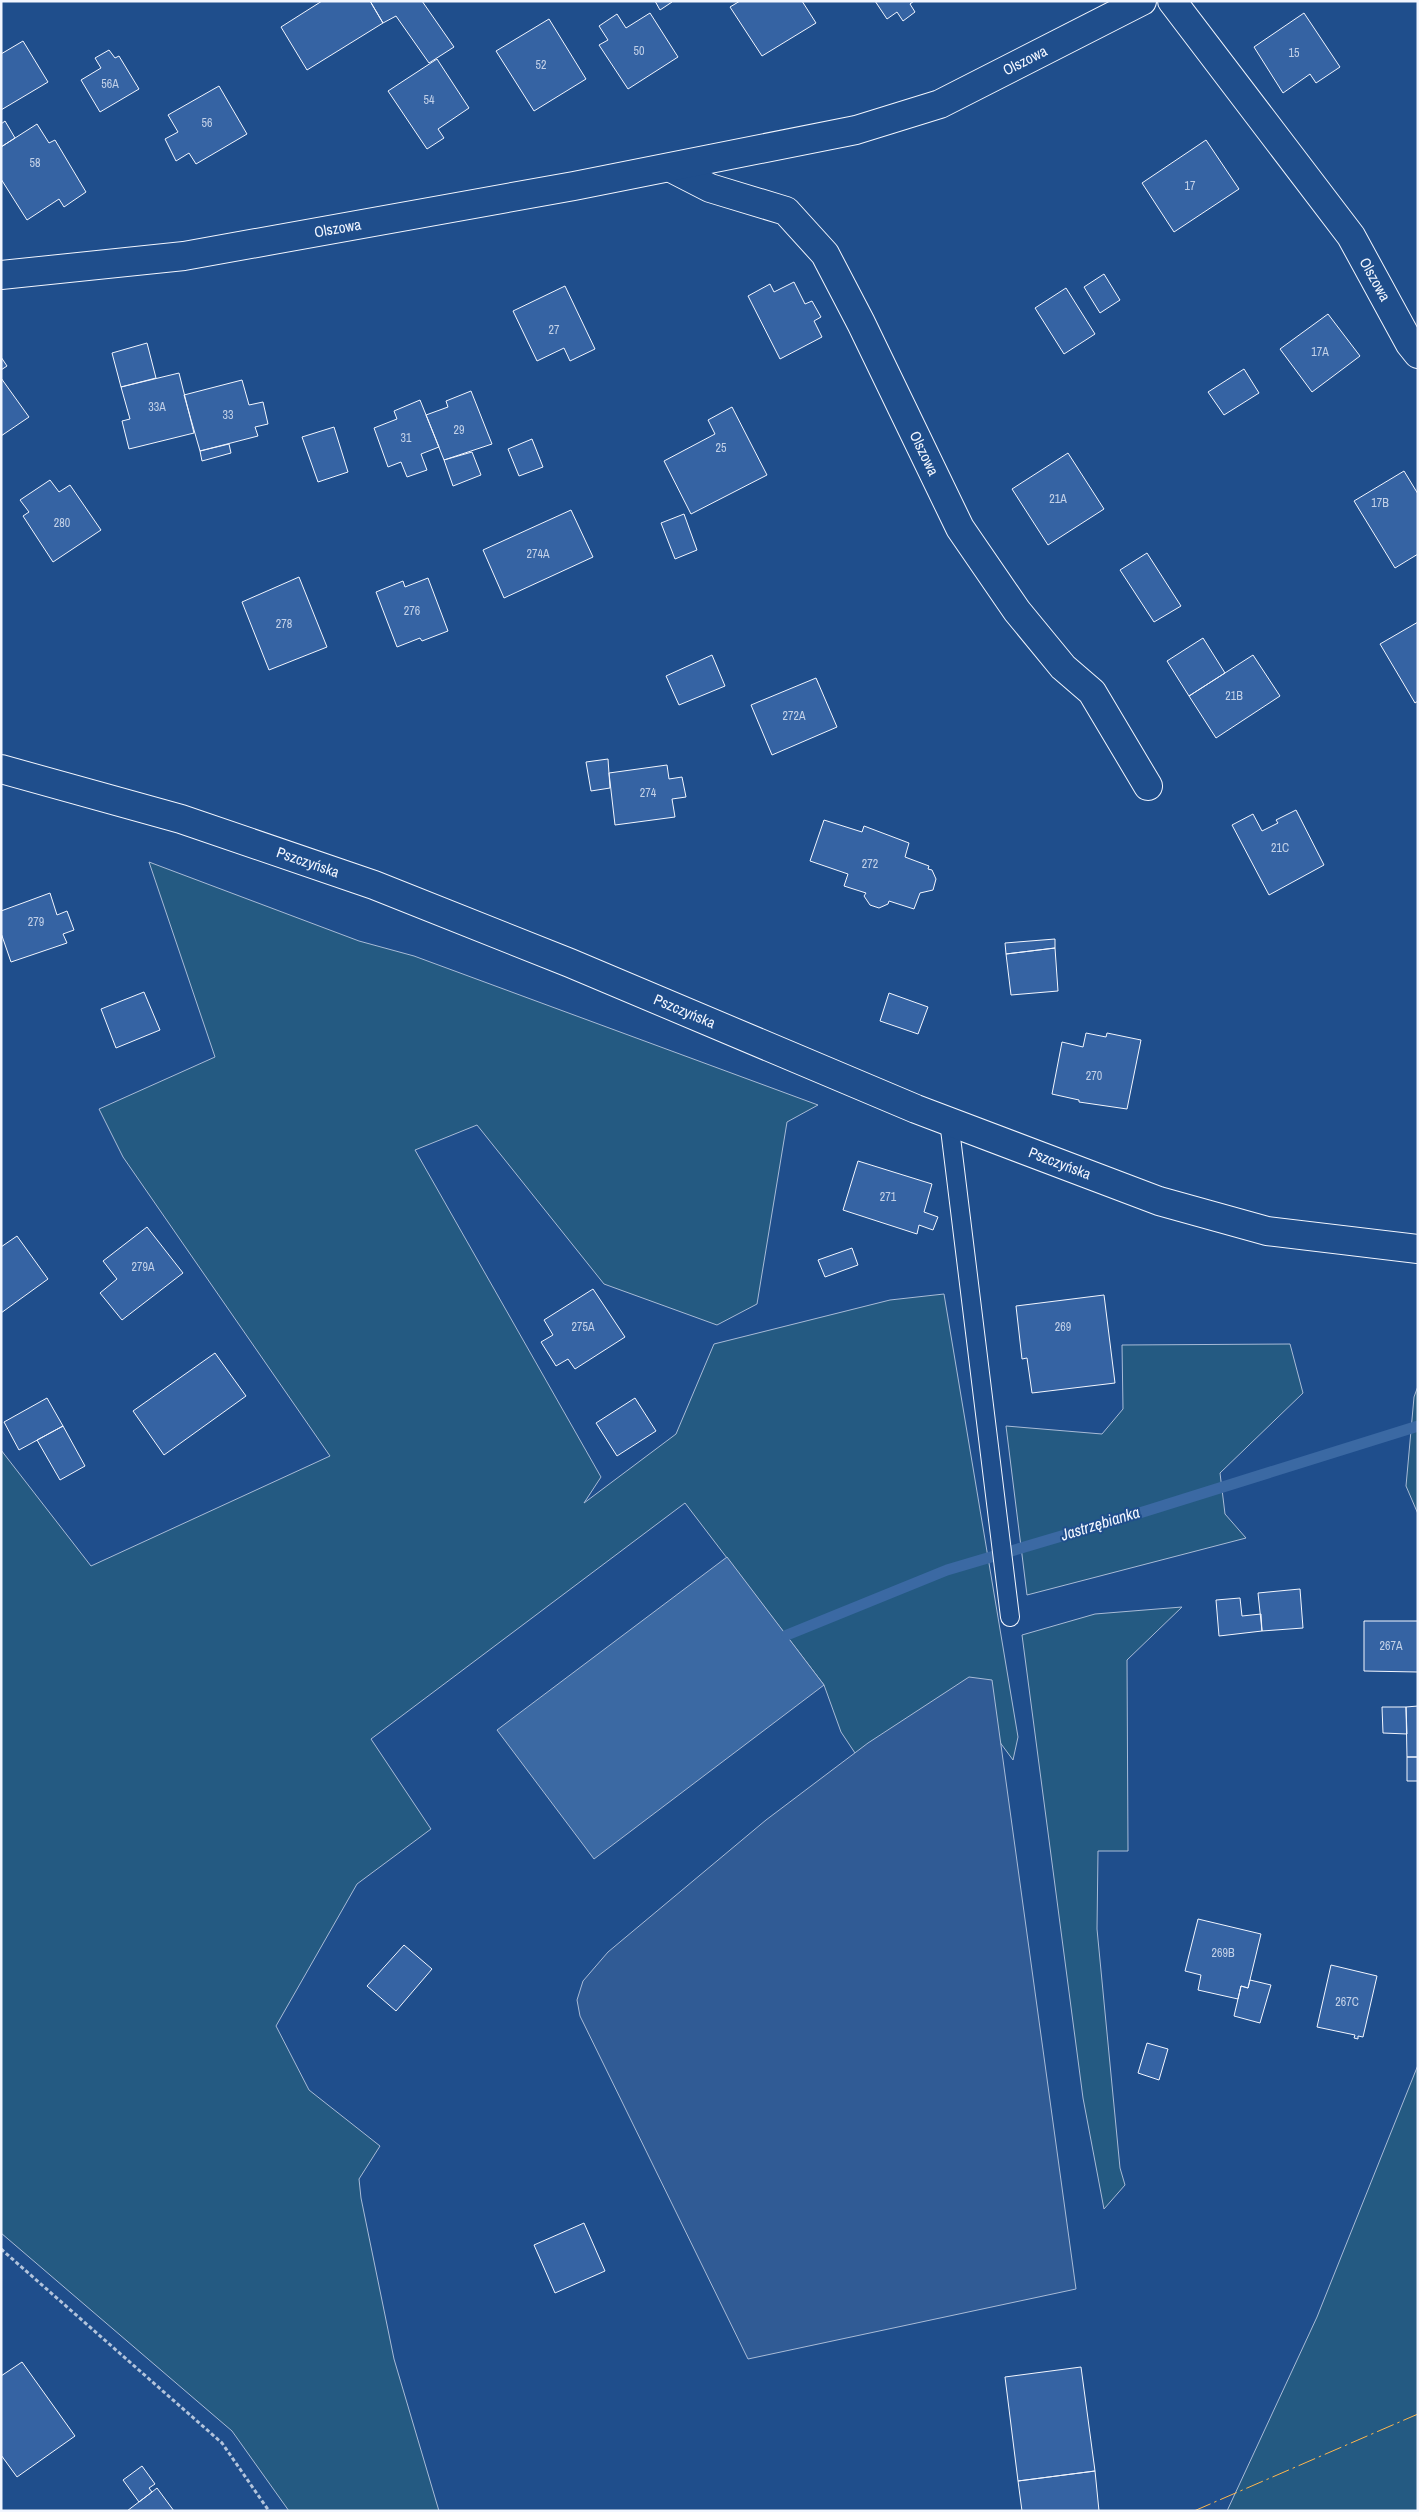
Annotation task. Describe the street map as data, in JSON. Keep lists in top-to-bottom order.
{
  "streets": {
    "street": ["Olszowa", "Pszczyńska"]
  },
  "water": ["Jastrzębianka"],
  "house_numbers": [
    "50",
    "15",
    "52",
    "56A",
    "54",
    "56",
    "58",
    "17",
    "27",
    "17A",
    "33A",
    "33",
    "29",
    "31",
    "25",
    "21A",
    "17B",
    "280",
    "274A",
    "276",
    "278",
    "21B",
    "272A",
    "274",
    "21C",
    "272",
    "279",
    "270",
    "271",
    "279A",
    "275A",
    "269",
    "267A",
    "269B",
    "267C"
  ]
}
